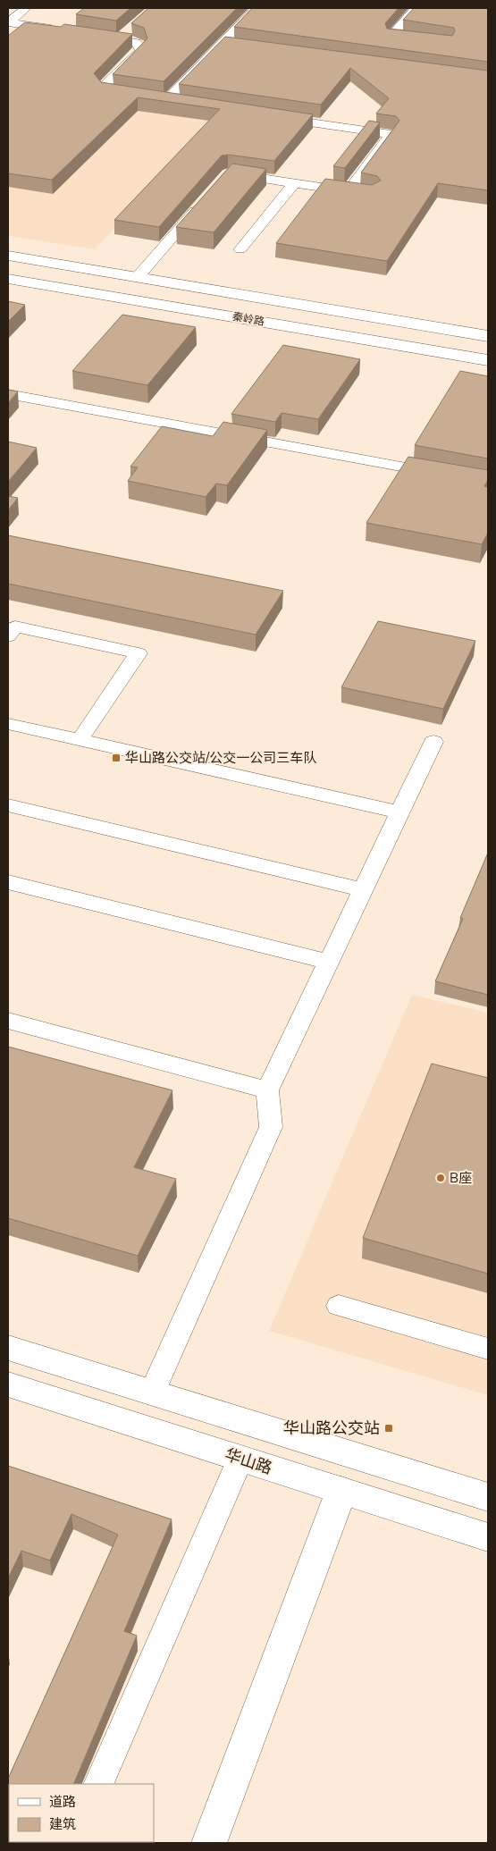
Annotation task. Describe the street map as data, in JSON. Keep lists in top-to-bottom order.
{
  "streets": {
    "main road": ["秦岭路", "华山路"]
  },
  "places": {
    "transit": ["华山路公交站/公交一公司三车队", "华山路公交站"],
    "other": ["B座"]
  },
  "legend": ["道路", "建筑"]
}
